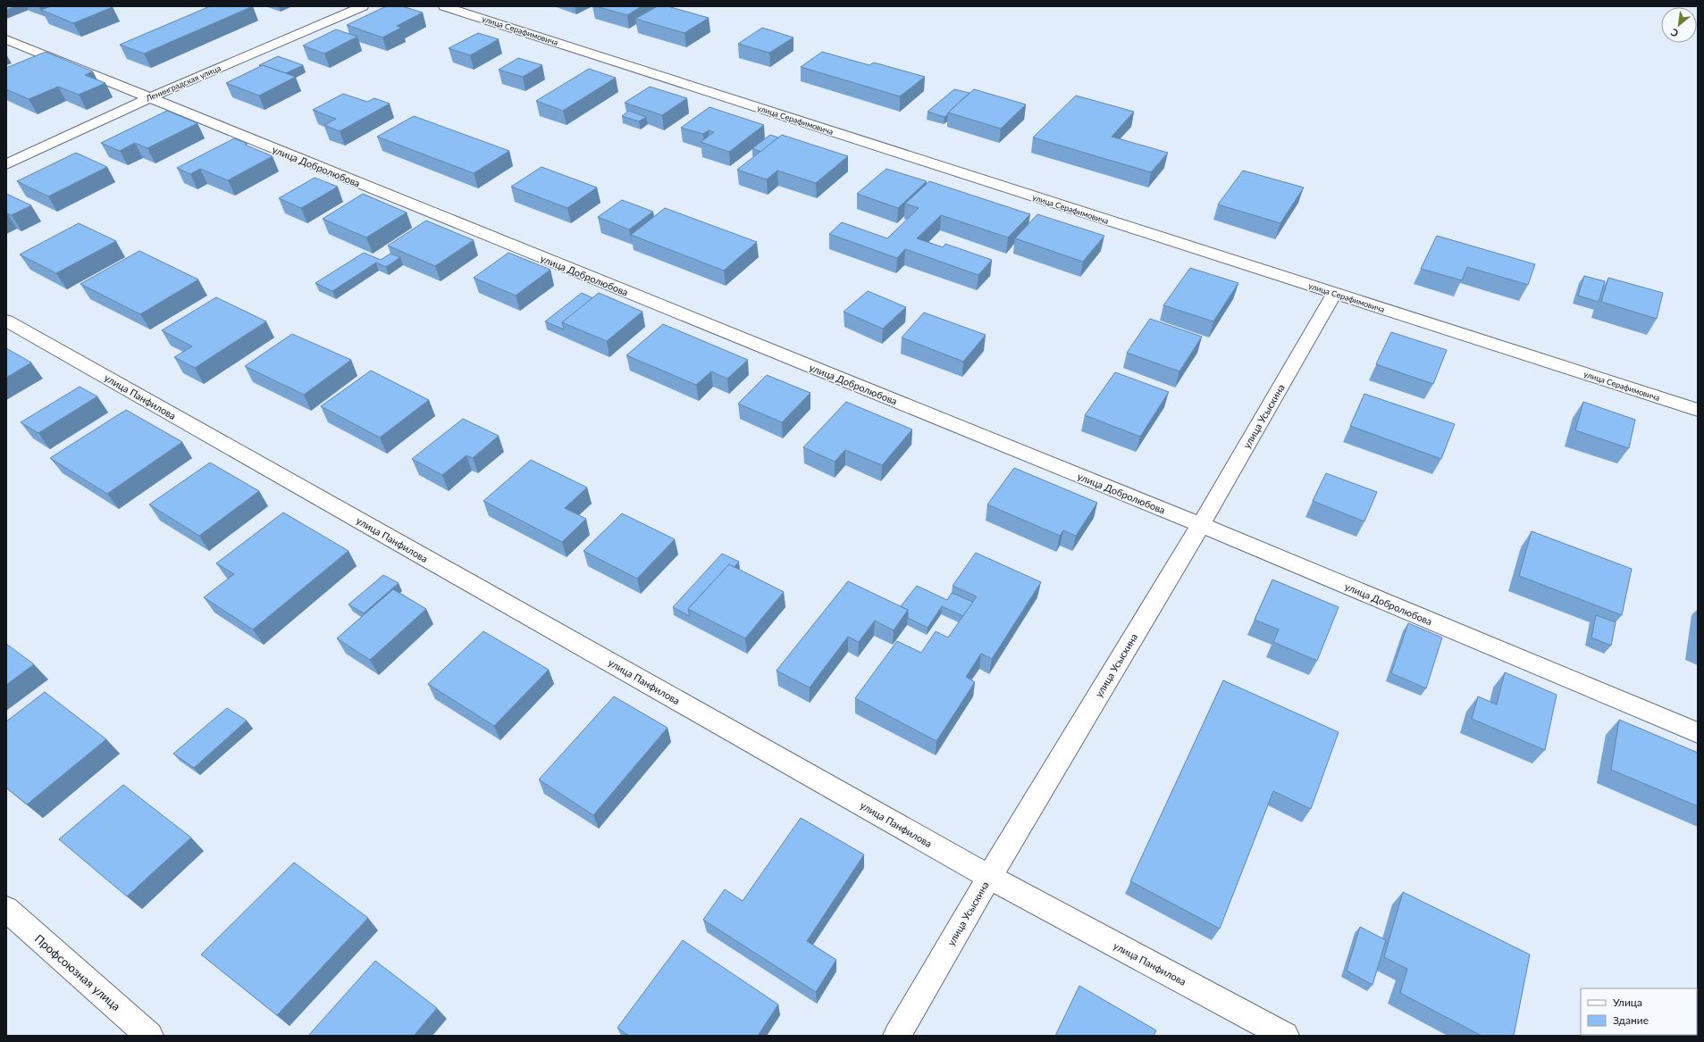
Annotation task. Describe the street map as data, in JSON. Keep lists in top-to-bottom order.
{
  "streets": {
    "street": [
      "улица Серафимовича",
      "Ленинградская улица",
      "улица Добролюбова",
      "улица Панфилова",
      "улица Усыскина",
      "Профсоюзная улица"
    ]
  },
  "crossings": [
    ["улица Серафимовича", "улица Усыскина"],
    ["Ленинградская улица", "улица Добролюбова"],
    ["улица Добролюбова", "улица Усыскина"],
    ["улица Панфилова", "улица Усыскина"]
  ],
  "legend": ["Улица", "Здание"],
  "north": "bottom left"
}
